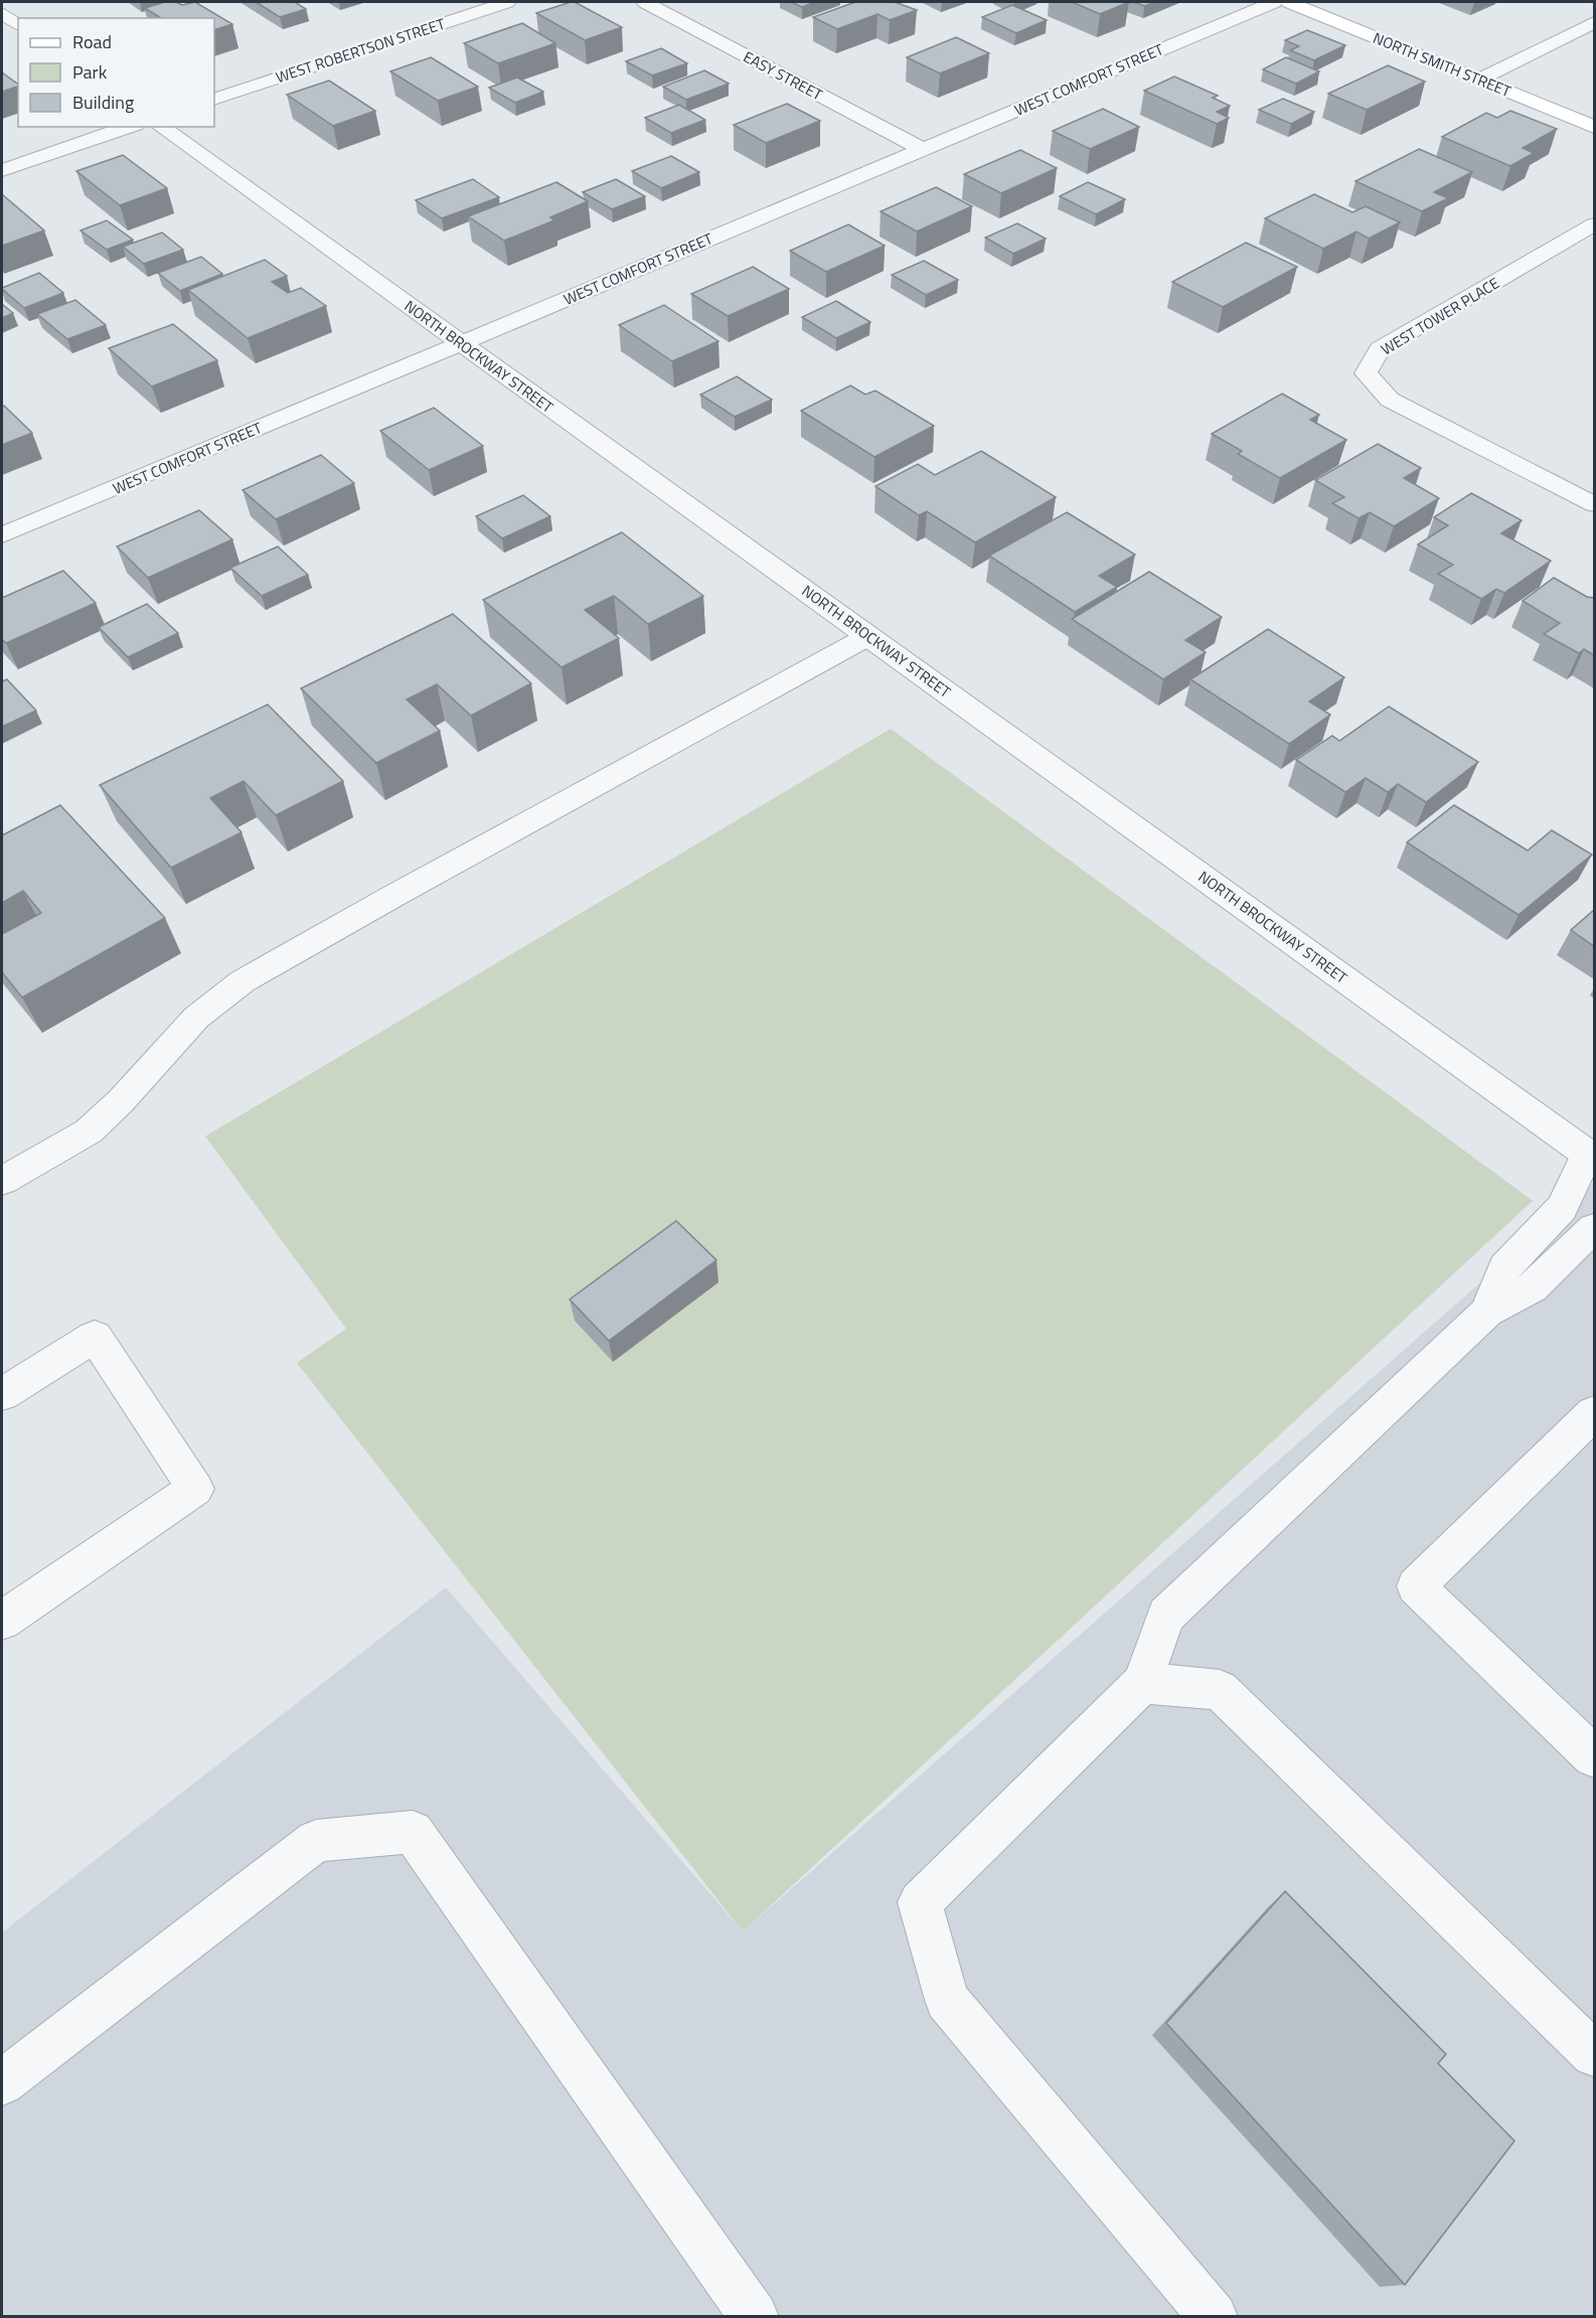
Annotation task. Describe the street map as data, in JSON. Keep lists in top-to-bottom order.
{
  "streets": {
    "street": [
      "WEST ROBERTSON STREET",
      "NORTH SMITH STREET",
      "EASY STREET",
      "WEST COMFORT STREET",
      "WEST TOWER PLACE",
      "NORTH BROCKWAY STREET"
    ]
  },
  "crossings": [
    ["EASY STREET", "WEST COMFORT STREET"],
    ["WEST COMFORT STREET", "NORTH BROCKWAY STREET"]
  ],
  "legend": ["Road", "Park", "Building"]
}
